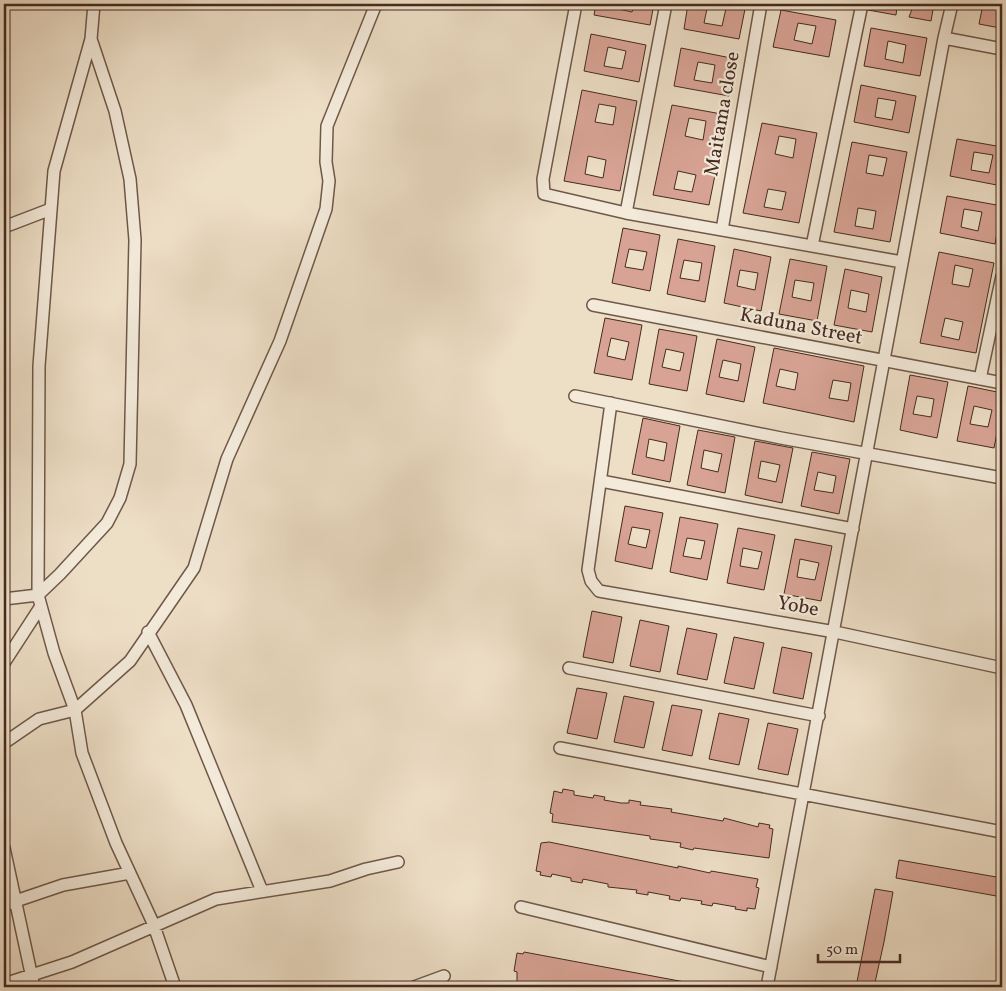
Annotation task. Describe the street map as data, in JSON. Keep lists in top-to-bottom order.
{
  "streets": {
    "street": ["Maitama close", "Kaduna Street", "Yobe"]
  },
  "scale_bar": "50 m"
}
